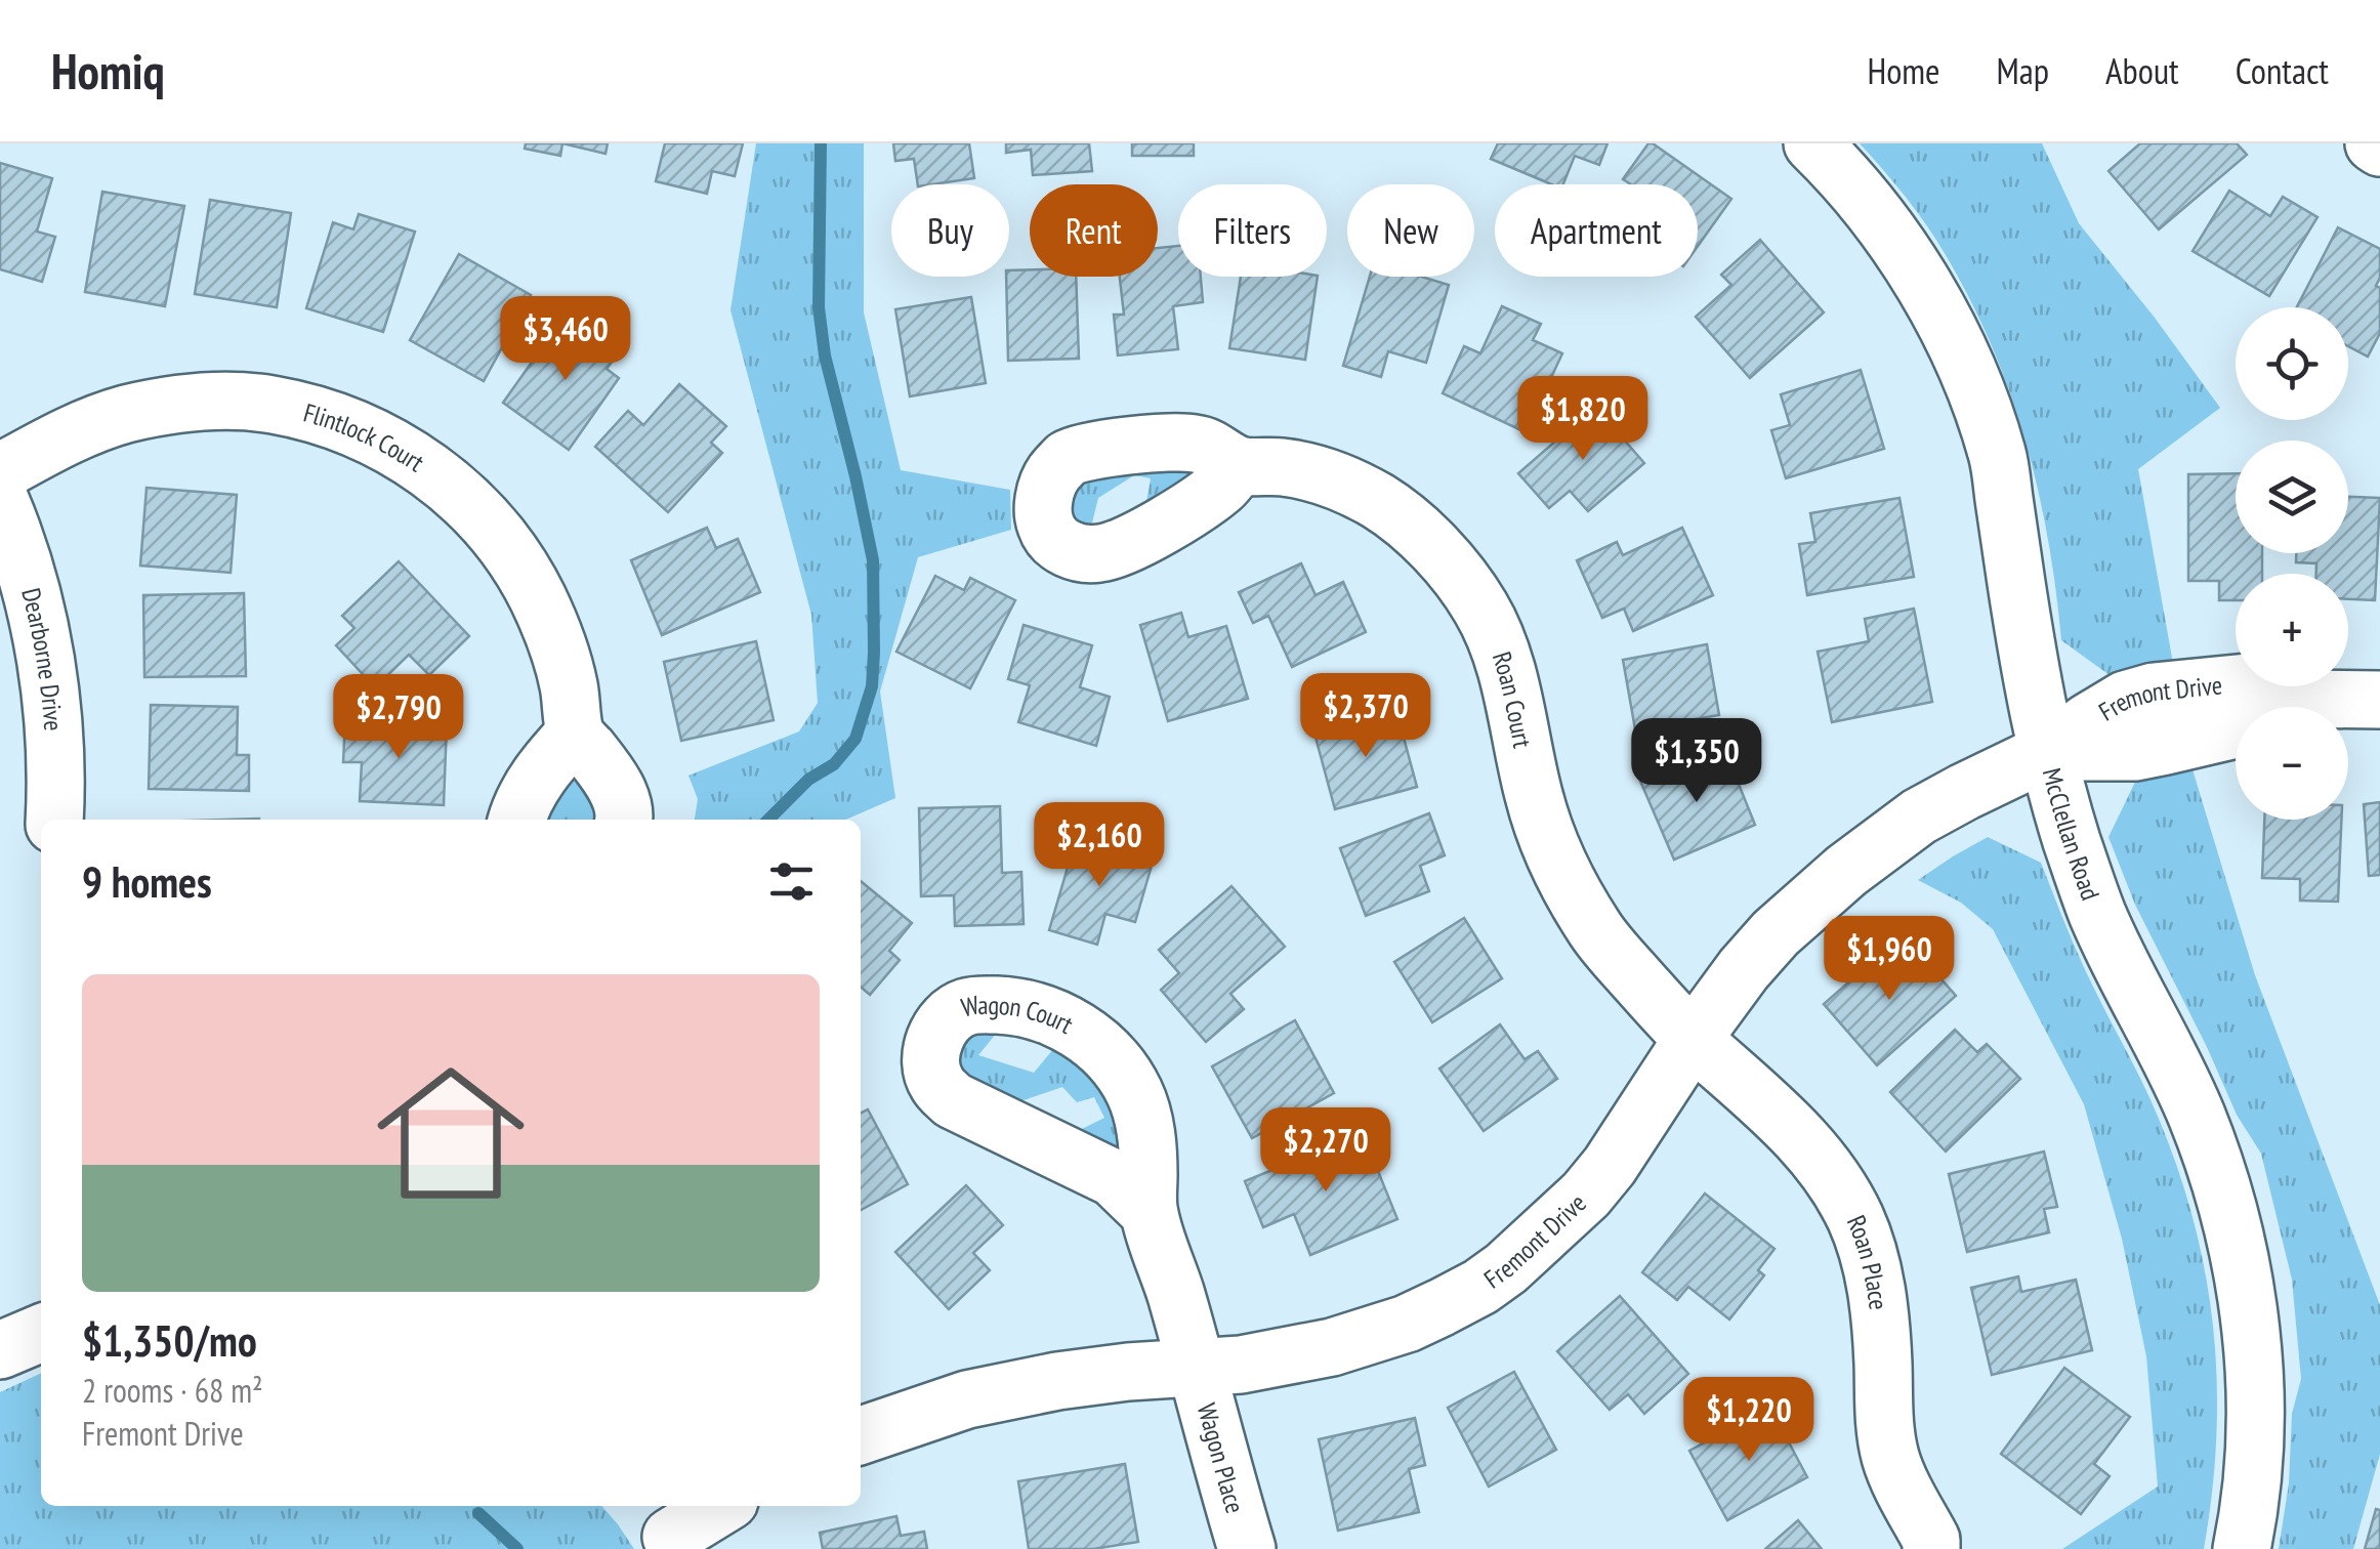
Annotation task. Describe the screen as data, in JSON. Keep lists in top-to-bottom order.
{
  "streets": {
    "street": [
      "Flintlock Court",
      "Dearborne Drive",
      "Roan Court",
      "Fremont Drive",
      "McClellan Road",
      "Roan Place",
      "Wagon Place"
    ]
  },
  "crossings": [
    ["Roan Court", "Fremont Drive"],
    ["Roan Court", "Roan Place"],
    ["Fremont Drive", "McClellan Road"],
    ["Fremont Drive", "Roan Place"],
    ["Fremont Drive", "Wagon Place"]
  ],
  "page": {
    "header": "Homiq",
    "nav": [
      "Home",
      "Map",
      "About",
      "Contact"
    ],
    "chip": [
      "Buy",
      "Rent",
      "Filters",
      "New",
      "Apartment"
    ],
    "price": [
      "$3,460",
      "$1,820",
      "$2,370",
      "$2,790",
      "$1,350",
      "$2,160",
      "$1,960",
      "$2,270",
      "$1,220"
    ],
    "map_buttons": ["+", "−"],
    "heading": "9 homes",
    "list": [
      {
        "name": "$1,350/mo",
        "note": "2 rooms · 68 m² · Fremont Drive"
      }
    ]
  }
}
